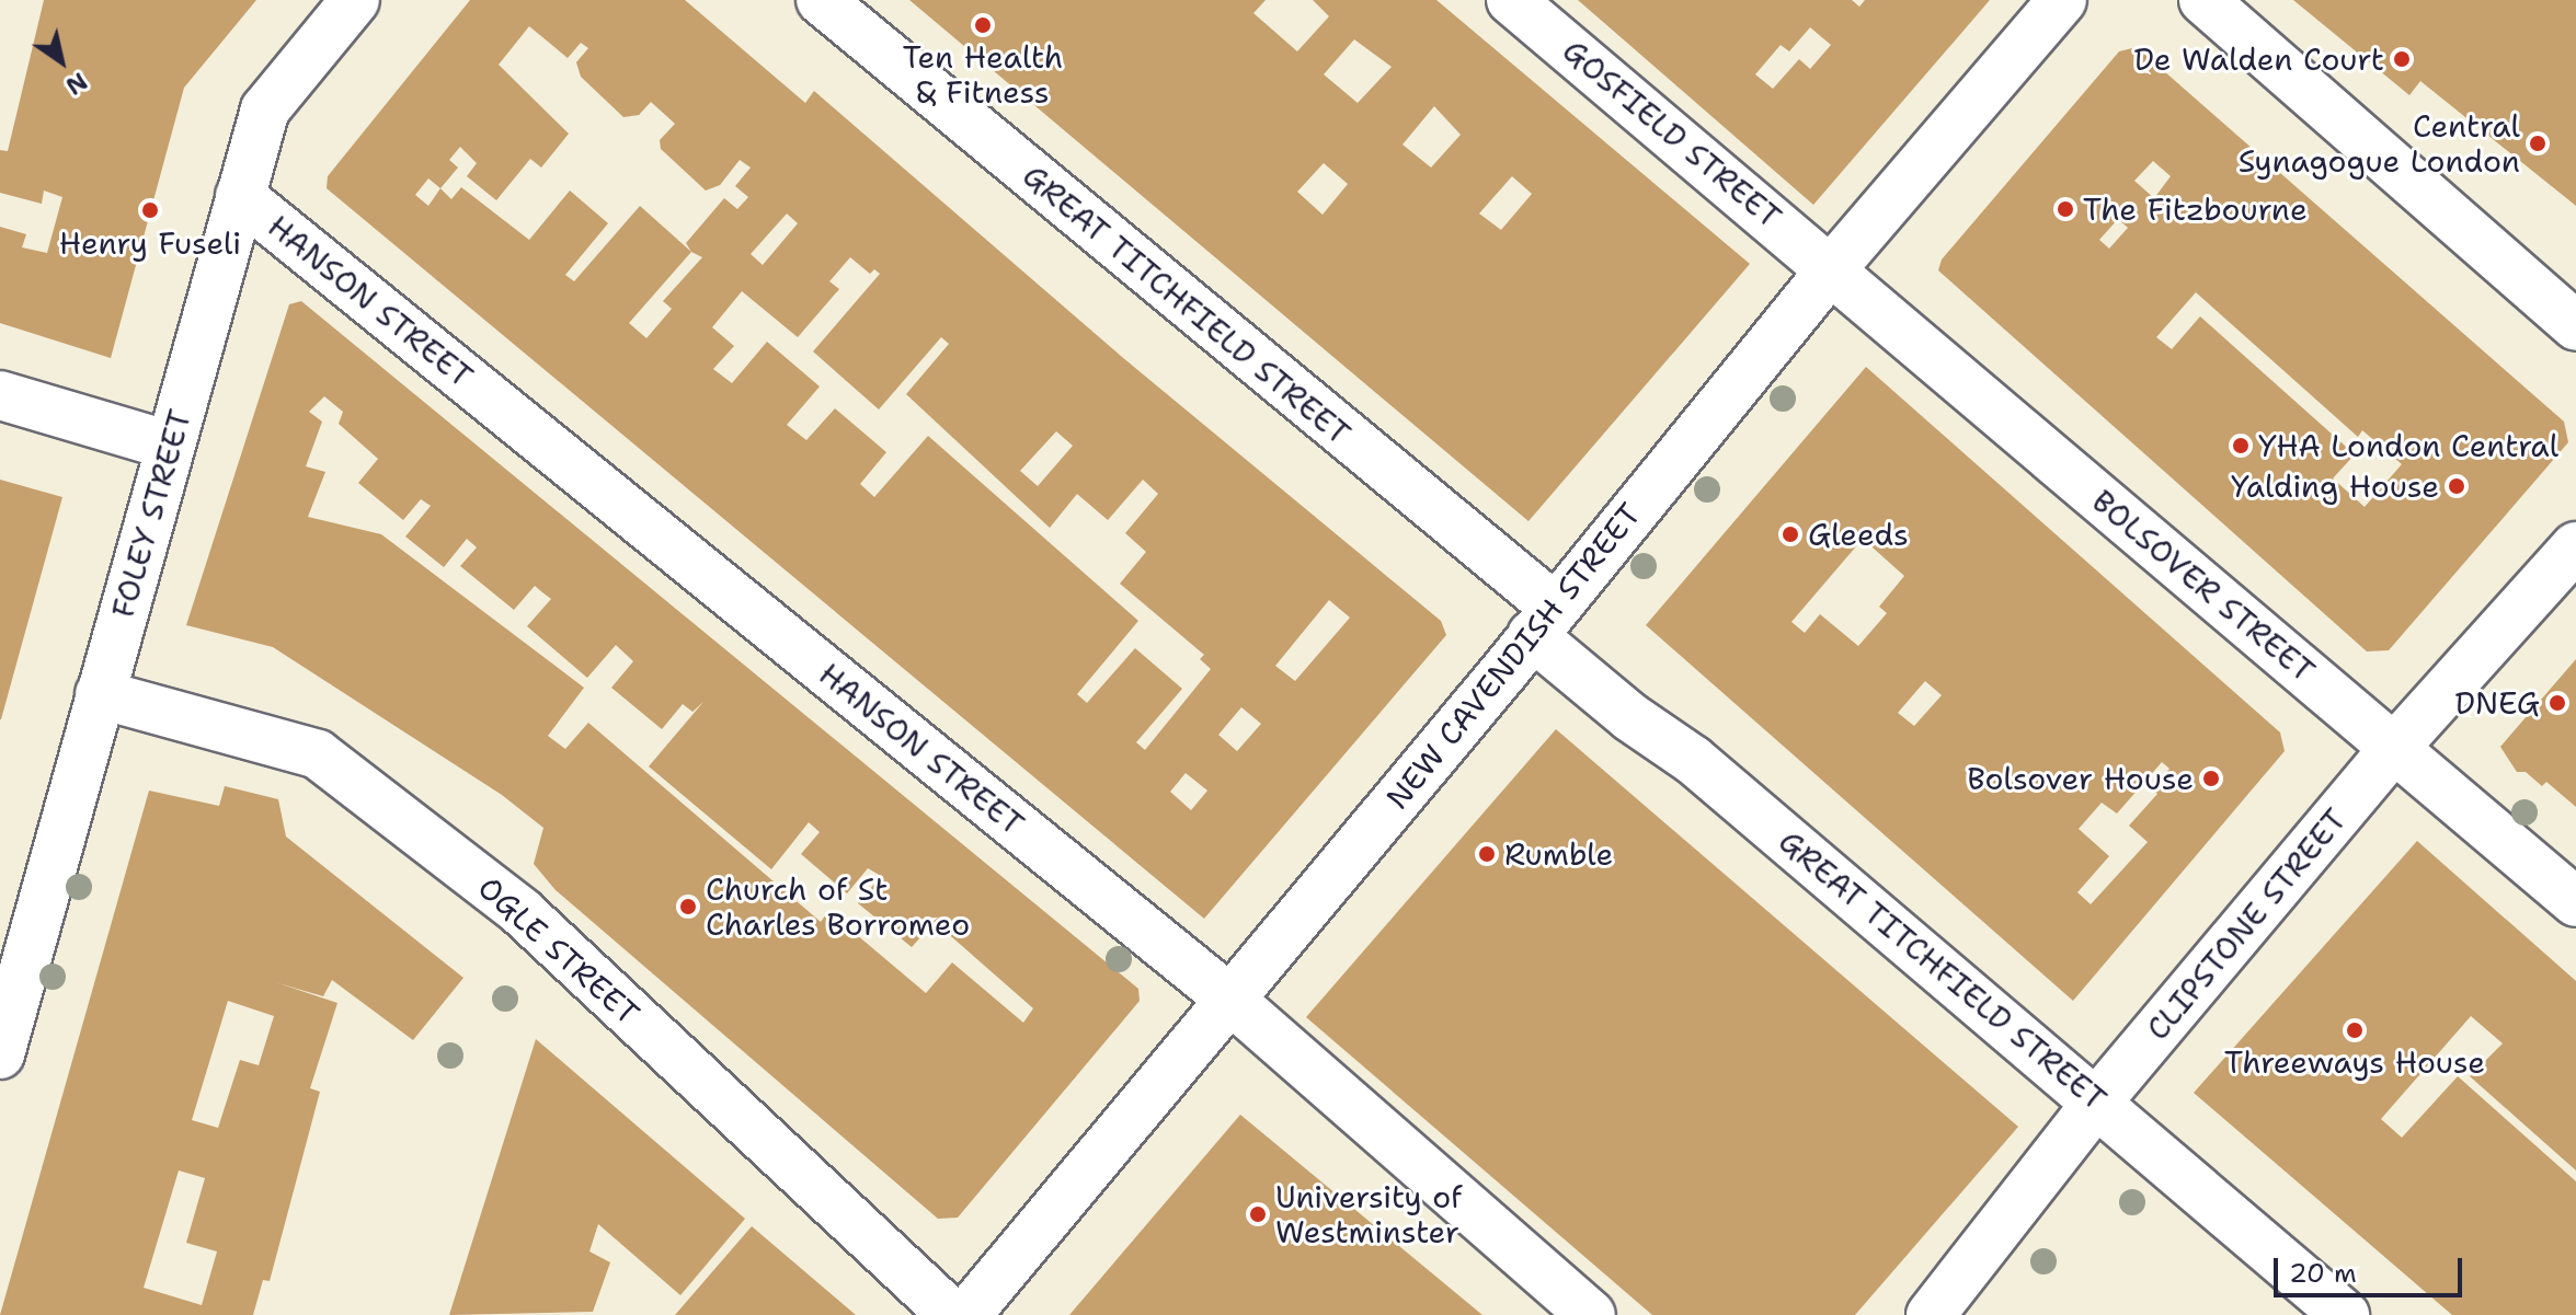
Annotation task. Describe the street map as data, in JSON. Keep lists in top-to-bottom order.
{
  "streets": {
    "street": [
      "GOSFIELD STREET",
      "HANSON STREET",
      "GREAT TITCHFIELD STREET",
      "FOLEY STREET",
      "BOLSOVER STREET",
      "NEW CAVENDISH STREET",
      "CLIPSTONE STREET",
      "OGLE STREET"
    ]
  },
  "crossings": [
    ["GOSFIELD STREET", "BOLSOVER STREET"],
    ["GOSFIELD STREET", "NEW CAVENDISH STREET"],
    ["HANSON STREET", "FOLEY STREET"],
    ["HANSON STREET", "NEW CAVENDISH STREET"],
    ["GREAT TITCHFIELD STREET", "NEW CAVENDISH STREET"],
    ["GREAT TITCHFIELD STREET", "CLIPSTONE STREET"],
    ["FOLEY STREET", "OGLE STREET"],
    ["BOLSOVER STREET", "NEW CAVENDISH STREET"],
    ["BOLSOVER STREET", "CLIPSTONE STREET"]
  ],
  "places": [
    "Ten Health & Fitness",
    "De Walden Court",
    "Central Synagogue London",
    "The Fitzbourne",
    "Henry Fuseli",
    "YHA London Central",
    "Yalding House",
    "Gleeds",
    "DNEG",
    "Bolsover House",
    "Rumble",
    "Church of St Charles Borromeo",
    "Threeways House",
    "University of Westminster"
  ],
  "scale_bar": "20 m",
  "north": "bottom right"
}
